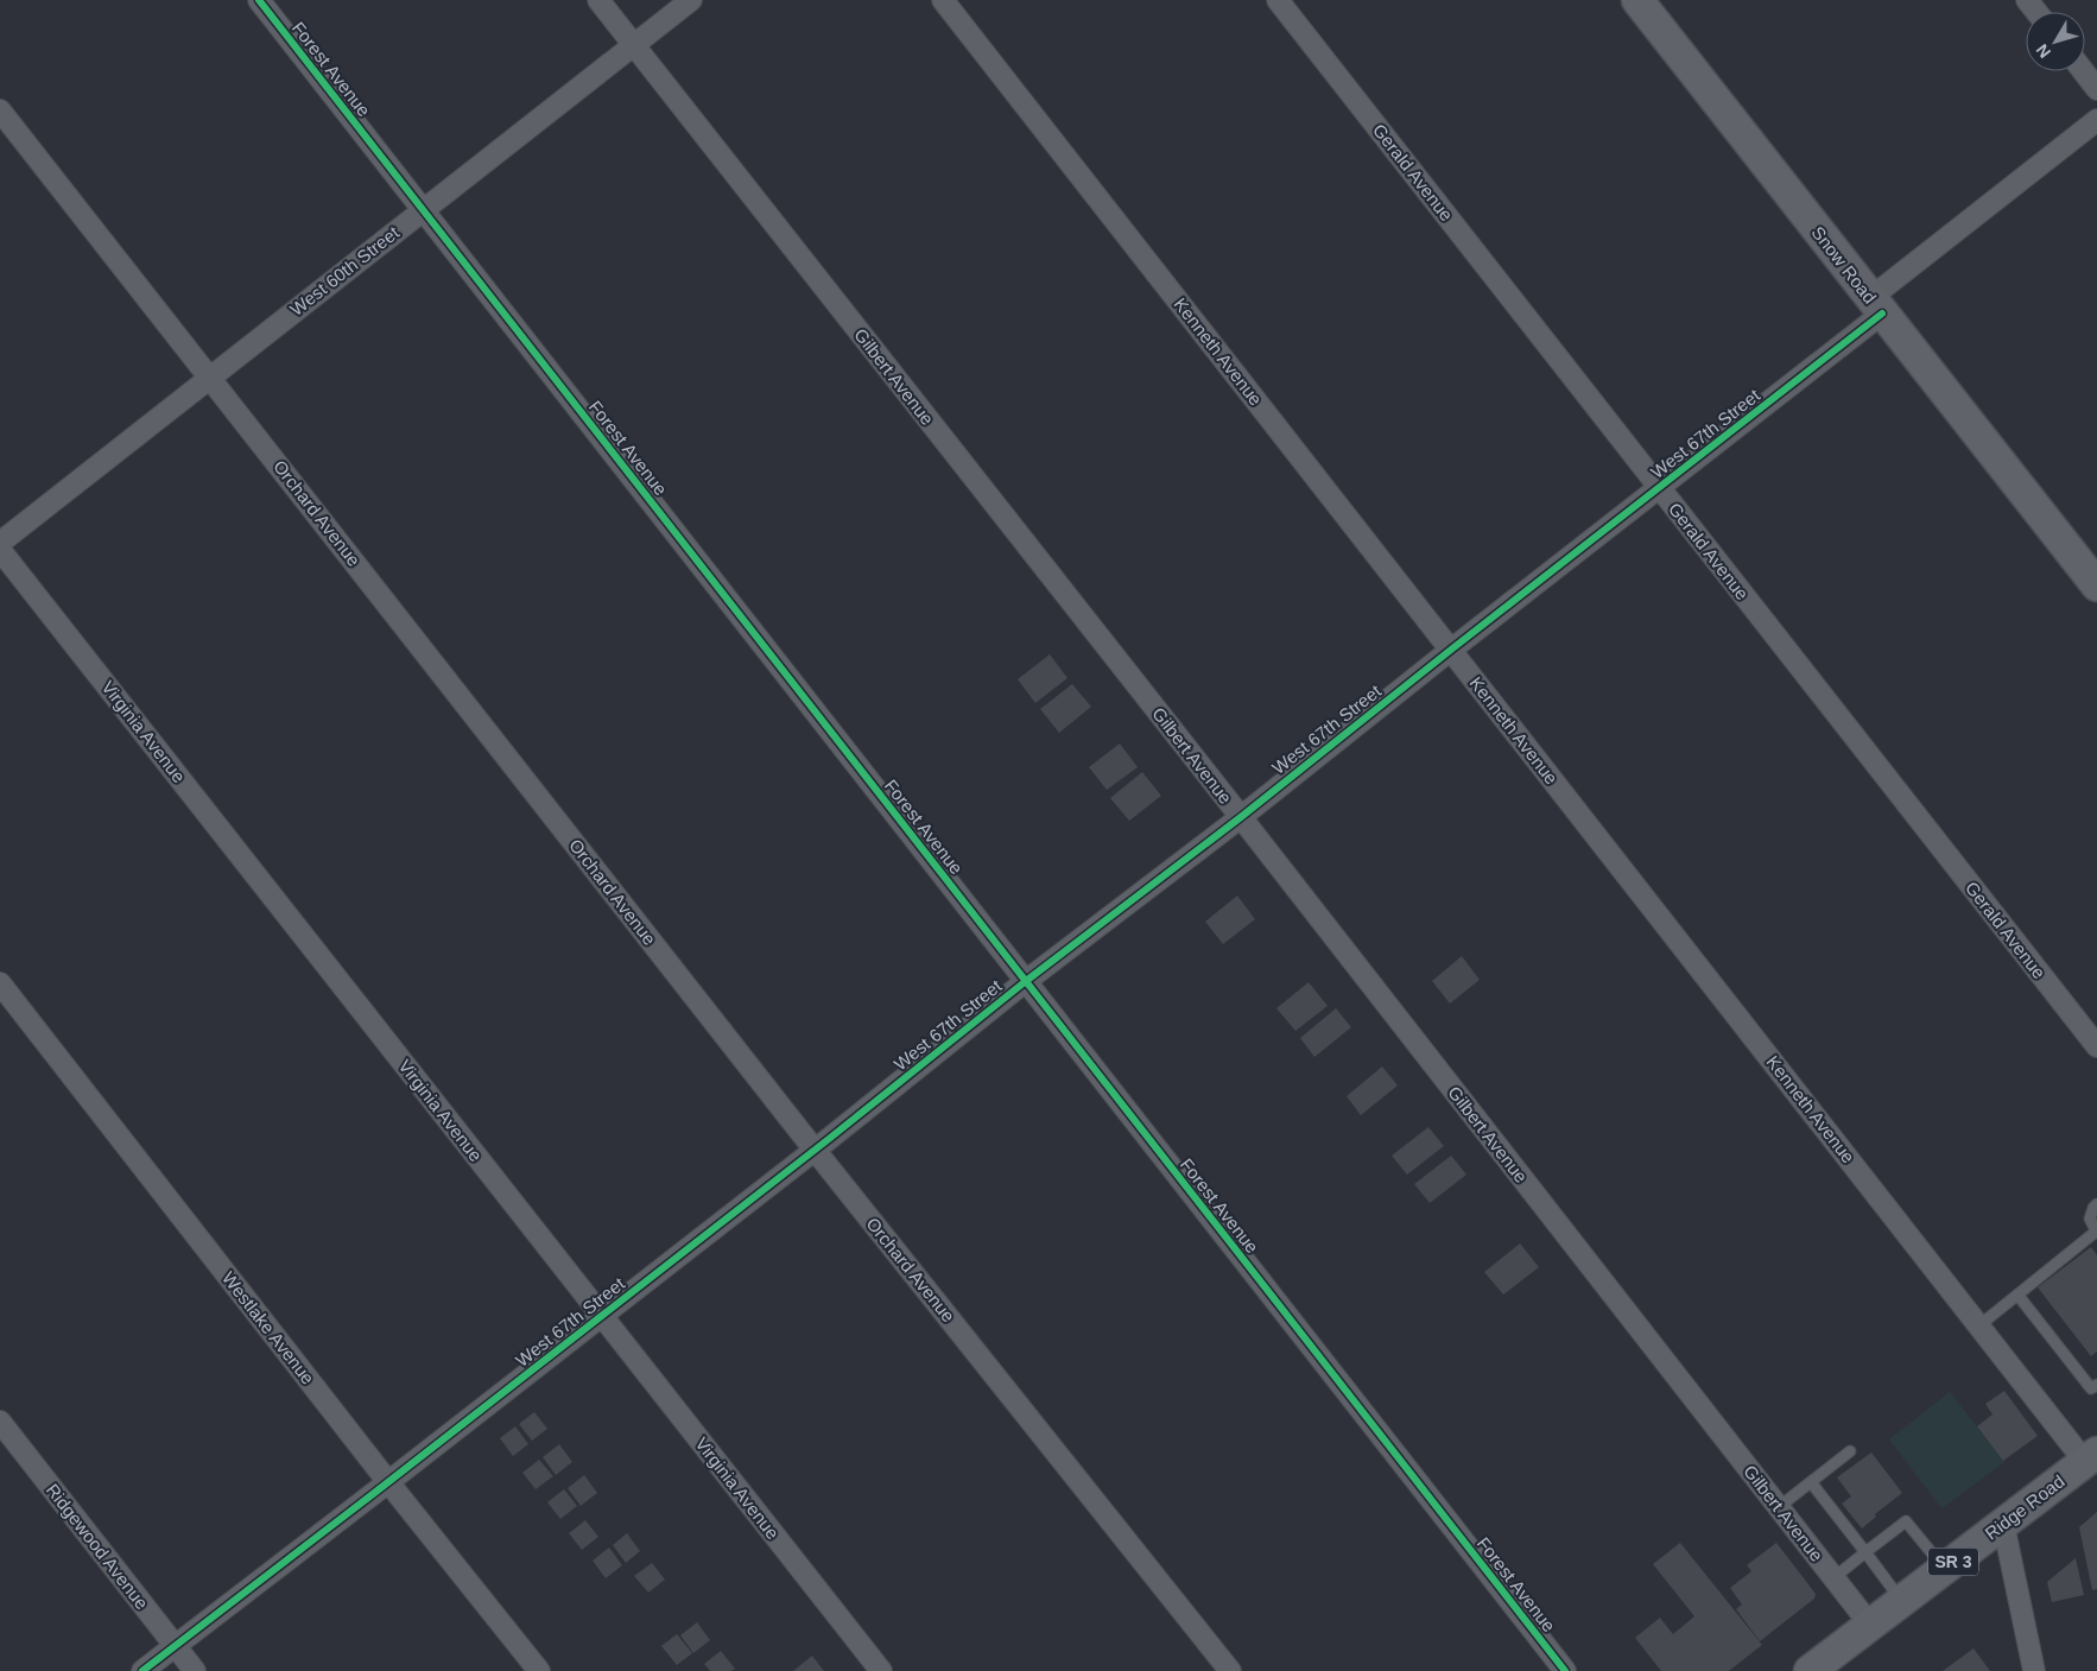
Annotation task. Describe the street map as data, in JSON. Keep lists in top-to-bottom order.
{
  "streets": {
    "main road": ["Snow Road", "Ridge Road", "SR 3"],
    "street": [
      "Forest Avenue",
      "Gerald Avenue",
      "West 60th Street",
      "Kenneth Avenue",
      "Gilbert Avenue",
      "West 67th Street",
      "Orchard Avenue",
      "Virginia Avenue",
      "Westlake Avenue",
      "Ridgewood Avenue"
    ]
  },
  "crossings": [
    ["Forest Avenue", "West 60th Street"],
    ["Forest Avenue", "West 67th Street"],
    ["Gerald Avenue", "West 67th Street"],
    ["Snow Road", "West 67th Street"],
    ["West 60th Street", "Gilbert Avenue"],
    ["West 60th Street", "Orchard Avenue"],
    ["Kenneth Avenue", "West 67th Street"],
    ["Kenneth Avenue", "Ridge Road"],
    ["Gilbert Avenue", "West 67th Street"],
    ["Gilbert Avenue", "Ridge Road"],
    ["West 67th Street", "Orchard Avenue"],
    ["West 67th Street", "Virginia Avenue"],
    ["West 67th Street", "Westlake Avenue"],
    ["West 67th Street", "Ridgewood Avenue"]
  ],
  "north": "bottom left"
}
